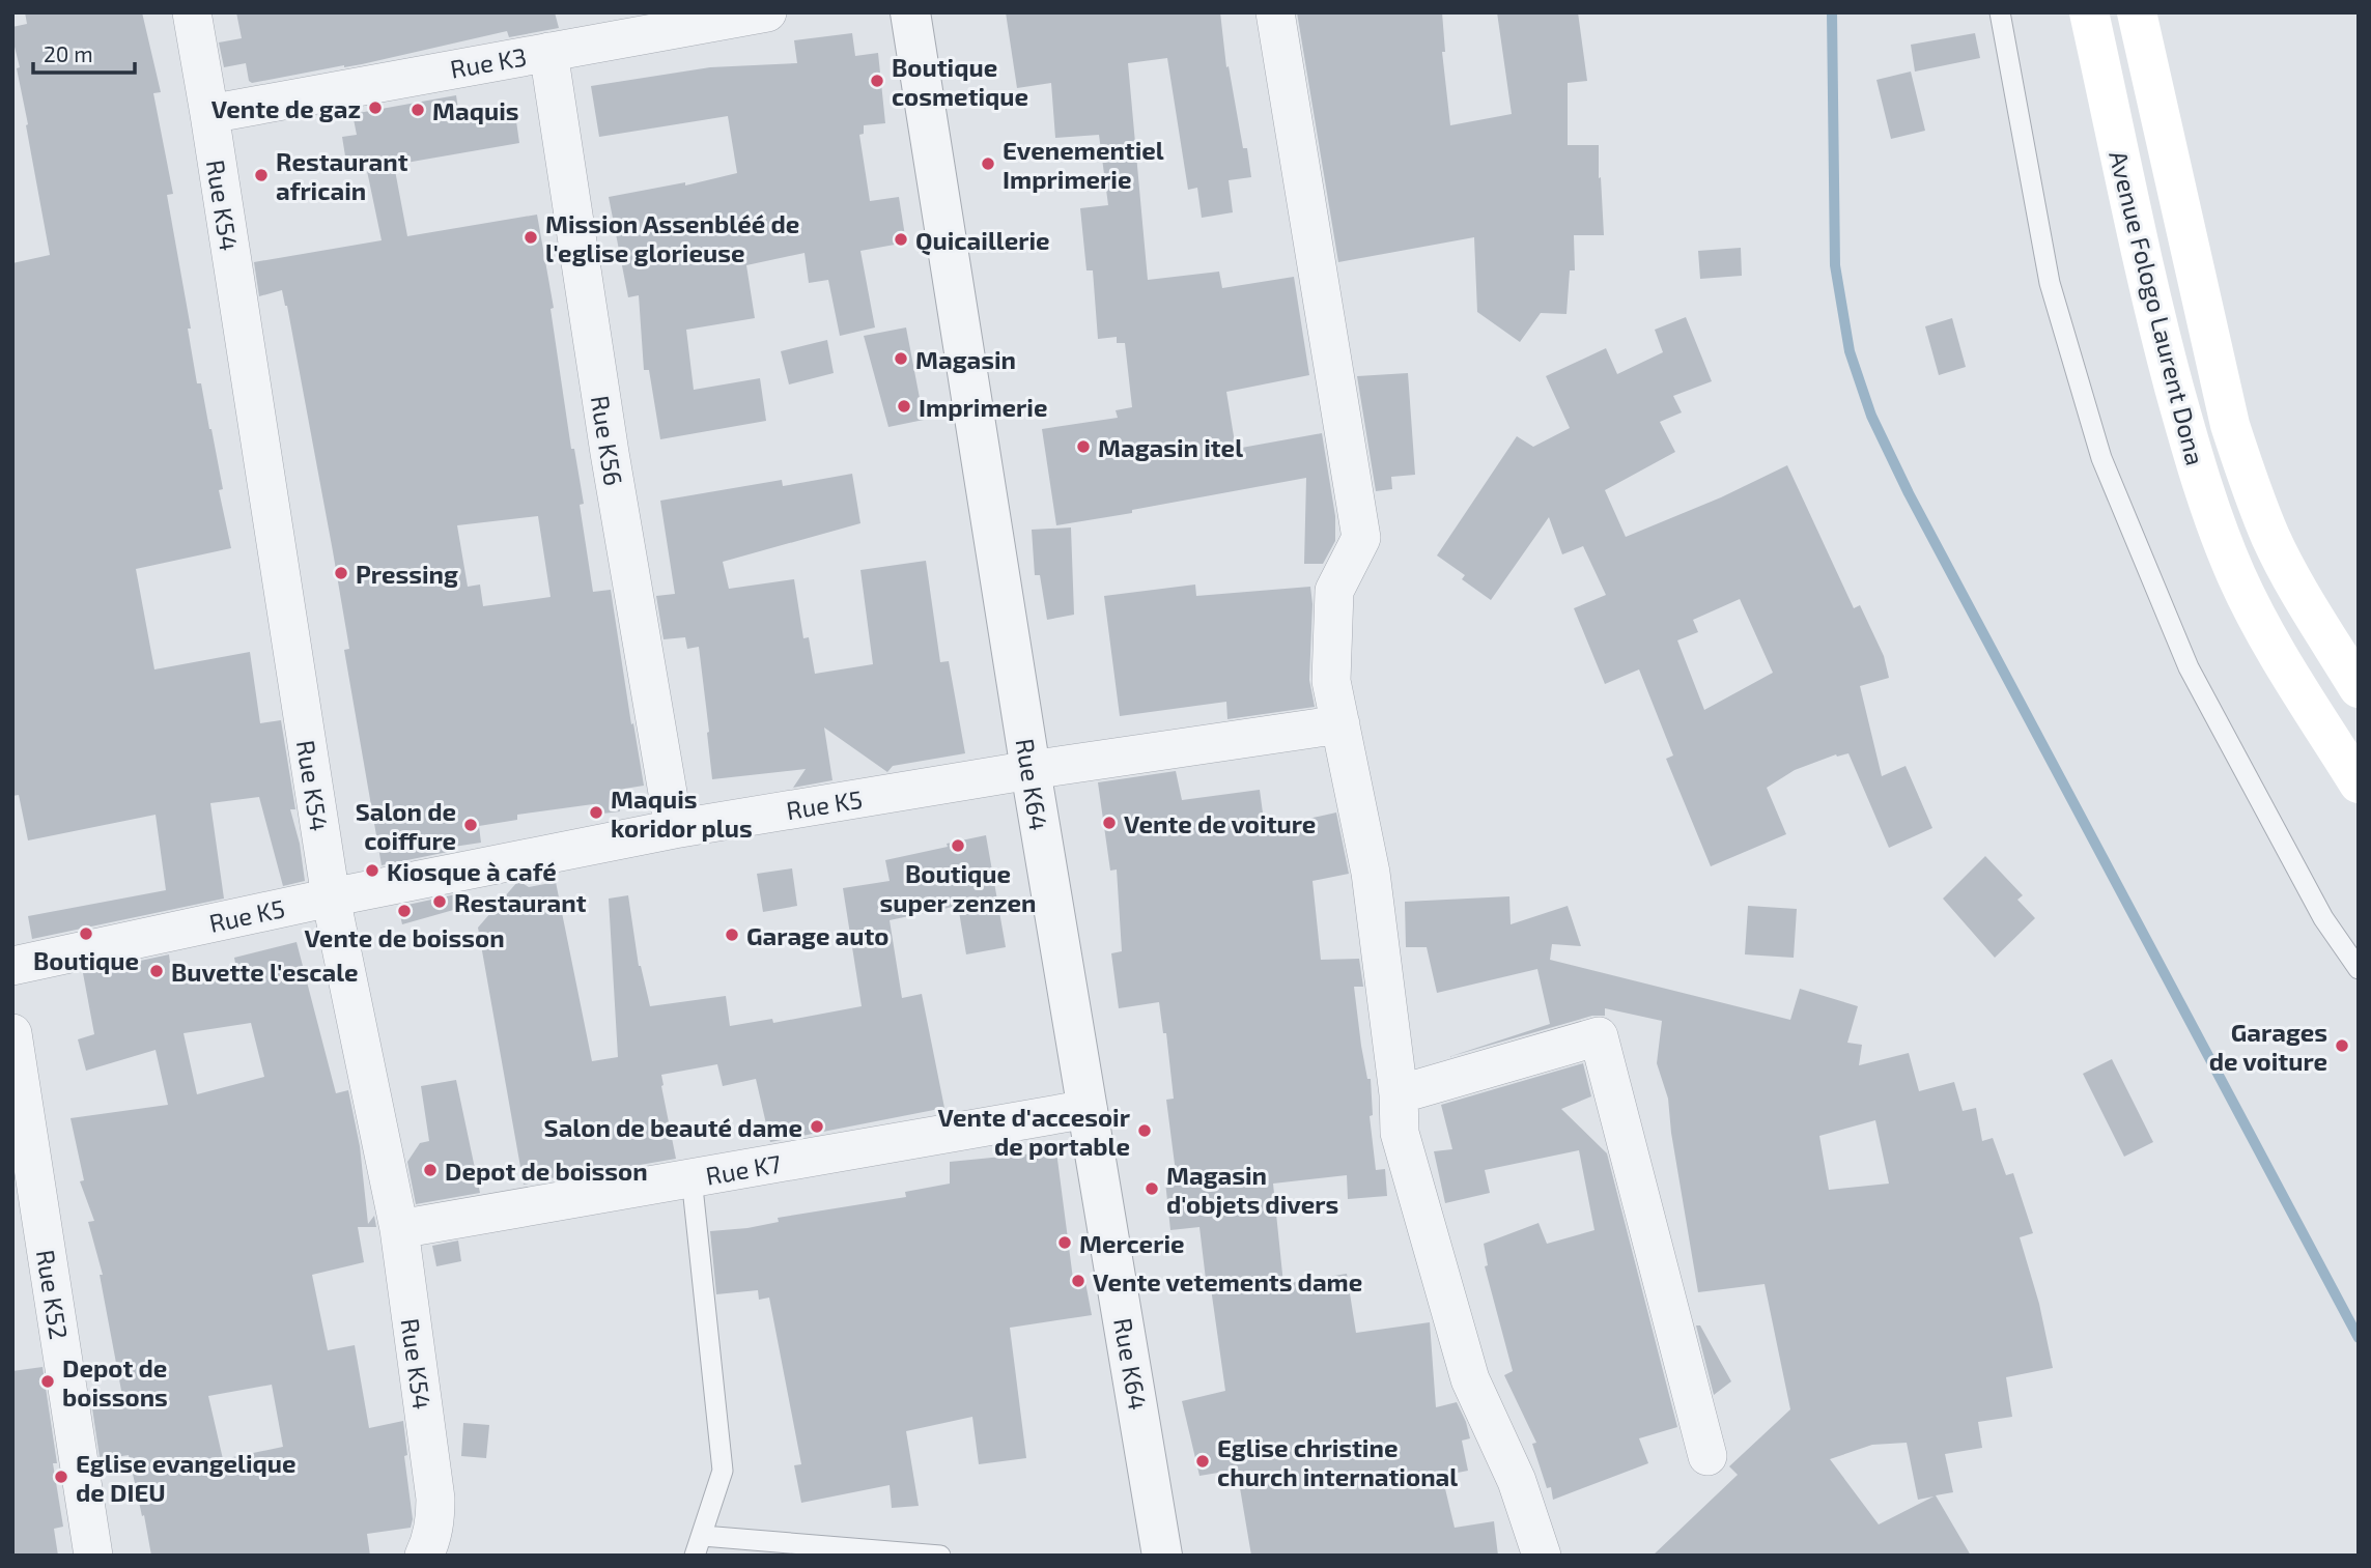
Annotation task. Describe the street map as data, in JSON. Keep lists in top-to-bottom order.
{
  "streets": {
    "main road": ["Avenue Fologo Laurent Dona"],
    "street": [
      "Rue K3",
      "Rue K54",
      "Rue K56",
      "Rue K64",
      "Rue K5",
      "Rue K7",
      "Rue K52"
    ]
  },
  "crossings": [
    ["Rue K3", "Rue K54"],
    ["Rue K3", "Rue K56"],
    ["Rue K54", "Rue K5"],
    ["Rue K54", "Rue K7"],
    ["Rue K56", "Rue K5"],
    ["Rue K64", "Rue K5"],
    ["Rue K64", "Rue K7"]
  ],
  "places": [
    "Boutique cosmetique",
    "Vente de gaz",
    "Maquis",
    "Evenementiel Imprimerie",
    "Restaurant africain",
    "Mission Assenbléé de l'eglise glorieuse",
    "Quicaillerie",
    "Magasin",
    "Imprimerie",
    "Magasin itel",
    "Pressing",
    "Maquis koridor plus",
    "Vente de voiture",
    "Salon de coiffure",
    "Boutique super zenzen",
    "Kiosque à café",
    "Restaurant",
    "Vente de boisson",
    "Boutique",
    "Garage auto",
    "Buvette l'escale",
    "Garages de voiture",
    "Salon de beauté dame",
    "Vente d'accesoir de portable",
    "Depot de boisson",
    "Magasin d'objets divers",
    "Mercerie",
    "Vente vetements dame",
    "Depot de boissons",
    "Eglise christine church international",
    "Eglise evangelique de DIEU"
  ],
  "scale_bar": "20 m"
}
